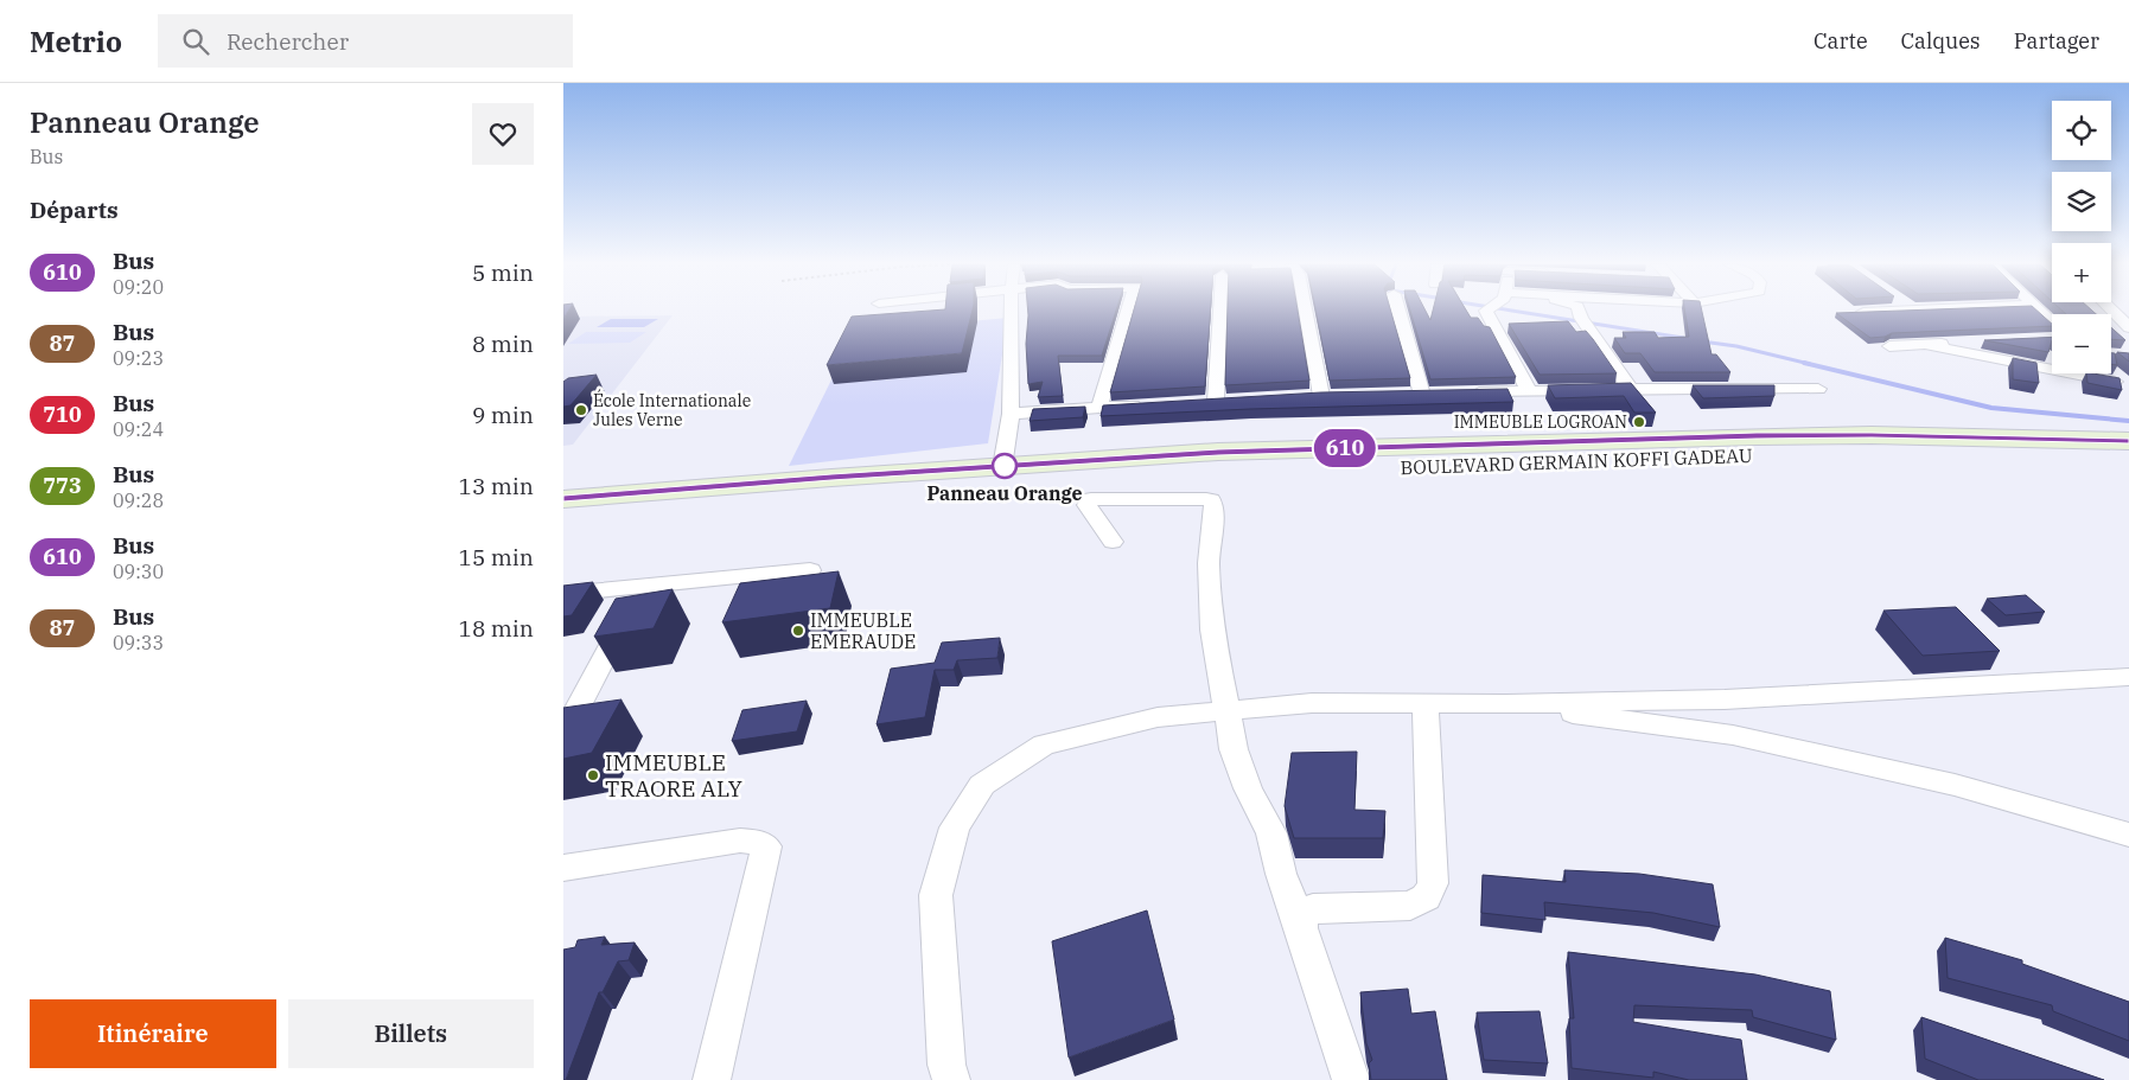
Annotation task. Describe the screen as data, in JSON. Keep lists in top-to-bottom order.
{
  "streets": {
    "main road": ["BOULEVARD GERMAIN KOFFI GADEAU"]
  },
  "places": [
    "École Internationale Jules Verne",
    "IMMEUBLE LOGROAN",
    "Panneau Orange",
    "IMMEUBLE EMERAUDE",
    "IMMEUBLE TRAORE ALY"
  ],
  "lines": ["bus line 610"],
  "page": {
    "header": "Metrio",
    "search": "Rechercher",
    "nav": ["Carte", "Calques", "Partager"],
    "heading": [
      ["Panneau Orange", "Bus"],
      "Départs"
    ],
    "on_map": "610",
    "map_buttons": ["+", "−"],
    "list": [
      {
        "mark": "610",
        "name": "Bus",
        "note": "09:20",
        "value": "5 min"
      },
      {
        "mark": "87",
        "name": "Bus",
        "note": "09:23",
        "value": "8 min"
      },
      {
        "mark": "710",
        "name": "Bus",
        "note": "09:24",
        "value": "9 min"
      },
      {
        "mark": "773",
        "name": "Bus",
        "note": "09:28",
        "value": "13 min"
      },
      {
        "mark": "610",
        "name": "Bus",
        "note": "09:30",
        "value": "15 min"
      },
      {
        "mark": "87",
        "name": "Bus",
        "note": "09:33",
        "value": "18 min"
      }
    ],
    "buttons": ["Itinéraire", "Billets"]
  }
}
